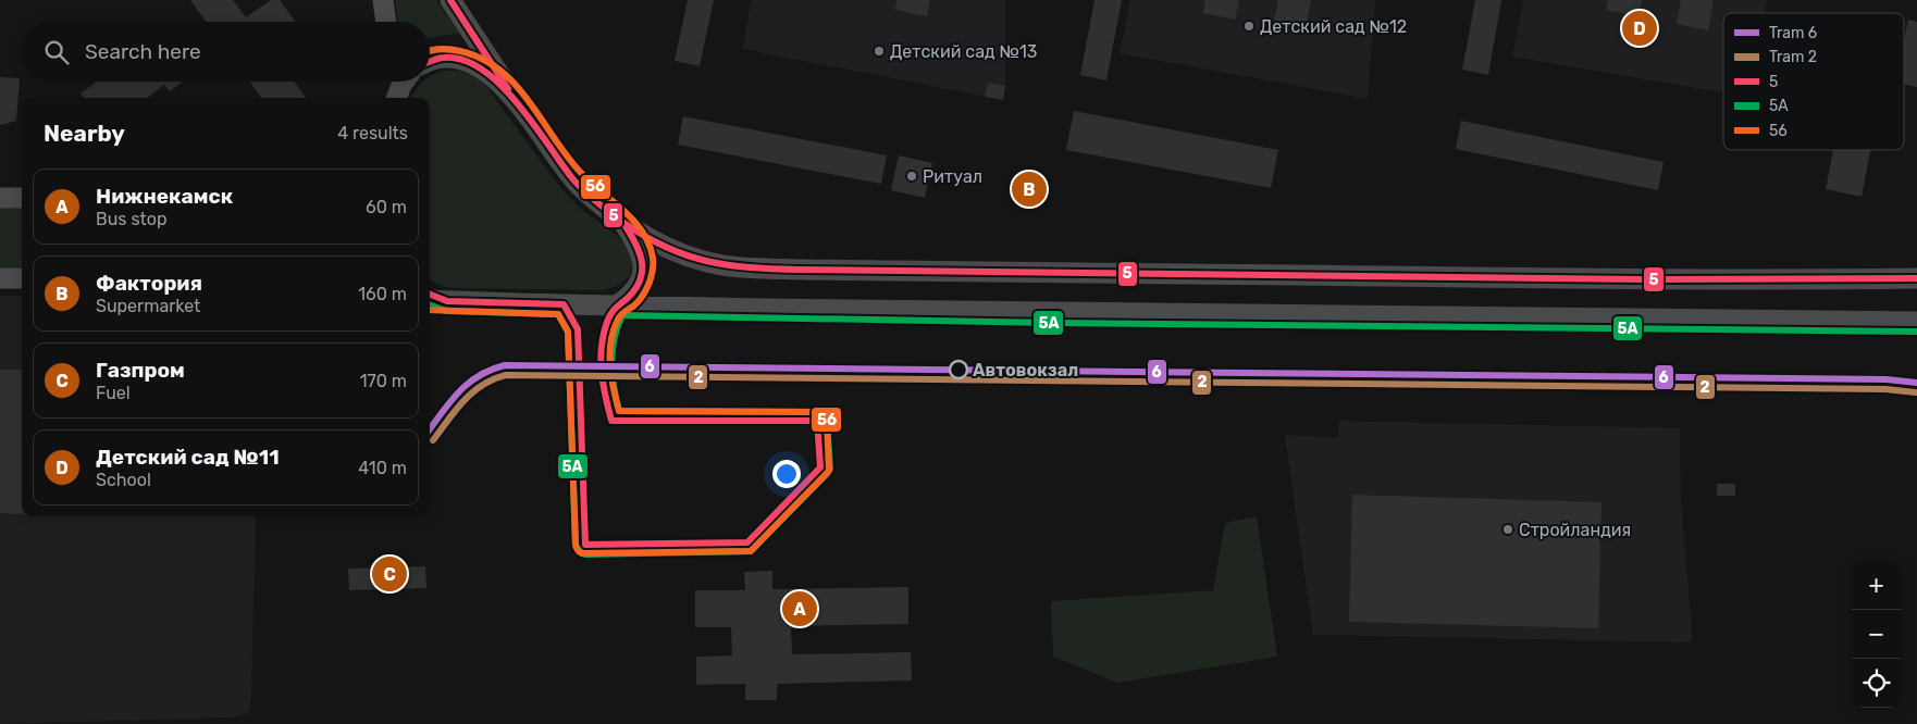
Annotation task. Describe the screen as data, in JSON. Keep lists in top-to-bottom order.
{
  "places": [
    "Детский сад №12",
    "Детский сад №13",
    "Ритуал",
    "Автовокзал",
    "Стройландия"
  ],
  "lines": [
    "transit line 5",
    "transit line 56",
    "transit line 5А",
    "tram line 6",
    "tram line 2"
  ],
  "legend": [
    "Tram 6",
    "Tram 2",
    "5",
    "5А",
    "56"
  ],
  "page": {
    "pins": [
      "D",
      "B",
      "C",
      "A"
    ],
    "search": "Search here",
    "heading": ["Nearby", "4 results"],
    "list": [
      {
        "mark": "A",
        "name": "Нижнекамск",
        "note": "Bus stop",
        "value": "60 m"
      },
      {
        "mark": "B",
        "name": "Фактория",
        "note": "Supermarket",
        "value": "160 m"
      },
      {
        "mark": "C",
        "name": "Газпром",
        "note": "Fuel",
        "value": "170 m"
      },
      {
        "mark": "D",
        "name": "Детский сад №11",
        "note": "School",
        "value": "410 m"
      }
    ],
    "map_buttons": ["+", "−"]
  }
}
